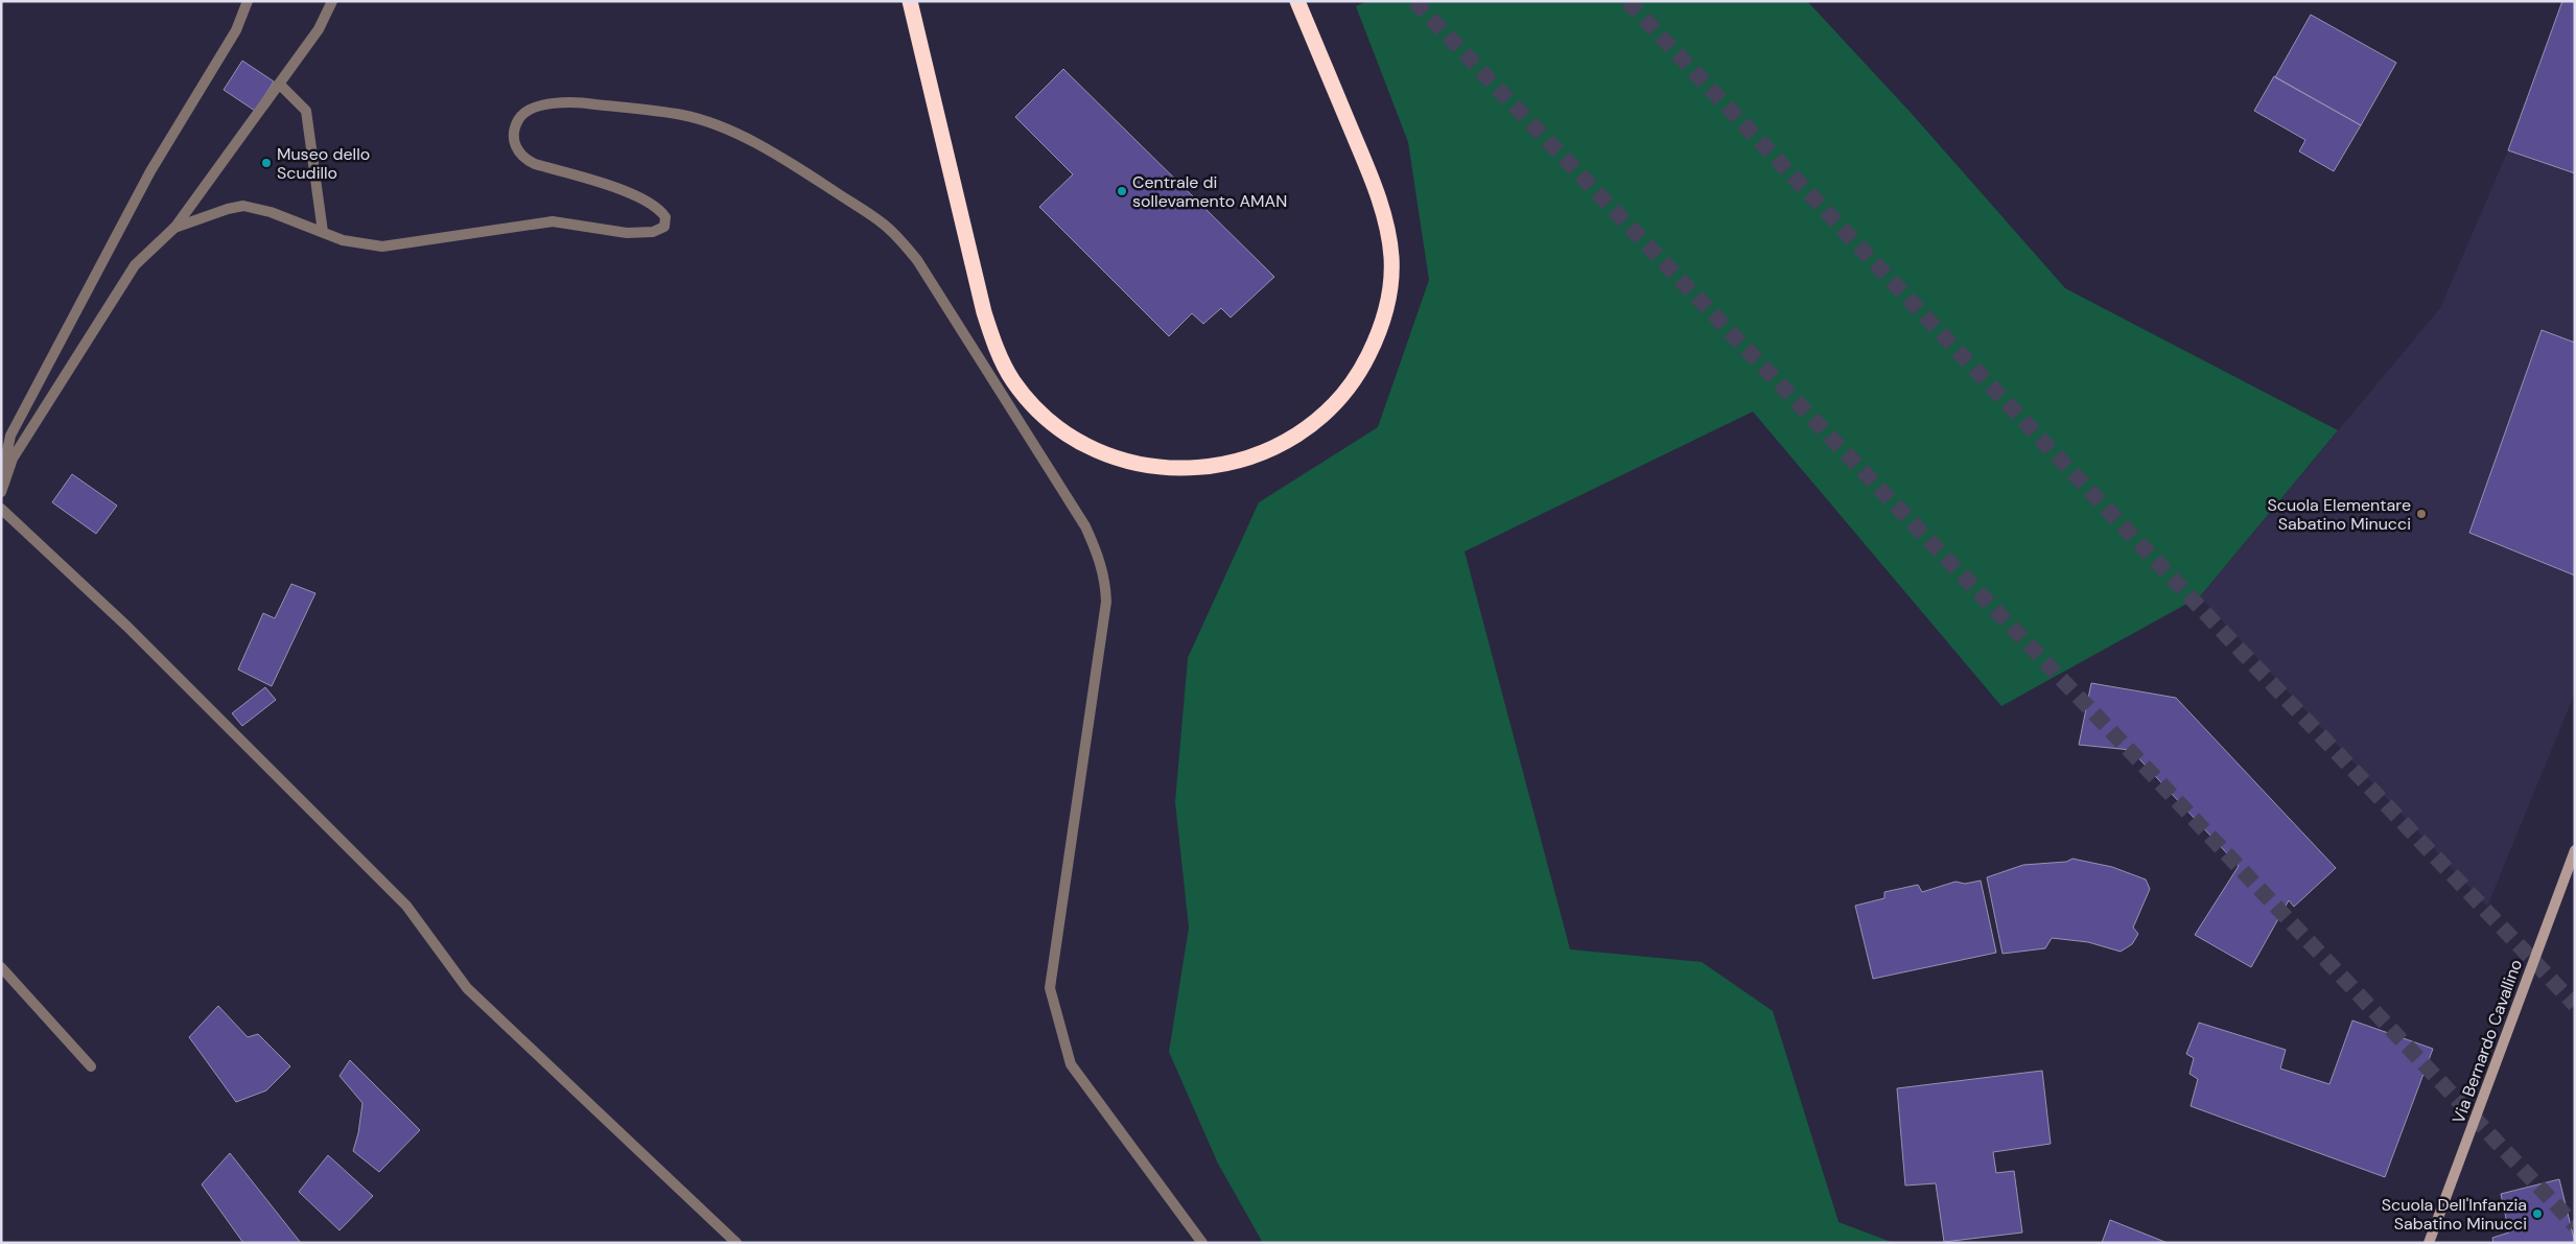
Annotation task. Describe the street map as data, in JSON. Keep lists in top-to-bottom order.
{
  "streets": {
    "main road": ["Via Bernardo Cavallino"]
  },
  "places": [
    "Museo dello Scudillo",
    "Centrale di sollevamento AMAN",
    "Scuola Elementare Sabatino Minucci",
    "Scuola Dell'Infanzia Sabatino Minucci"
  ]
}
